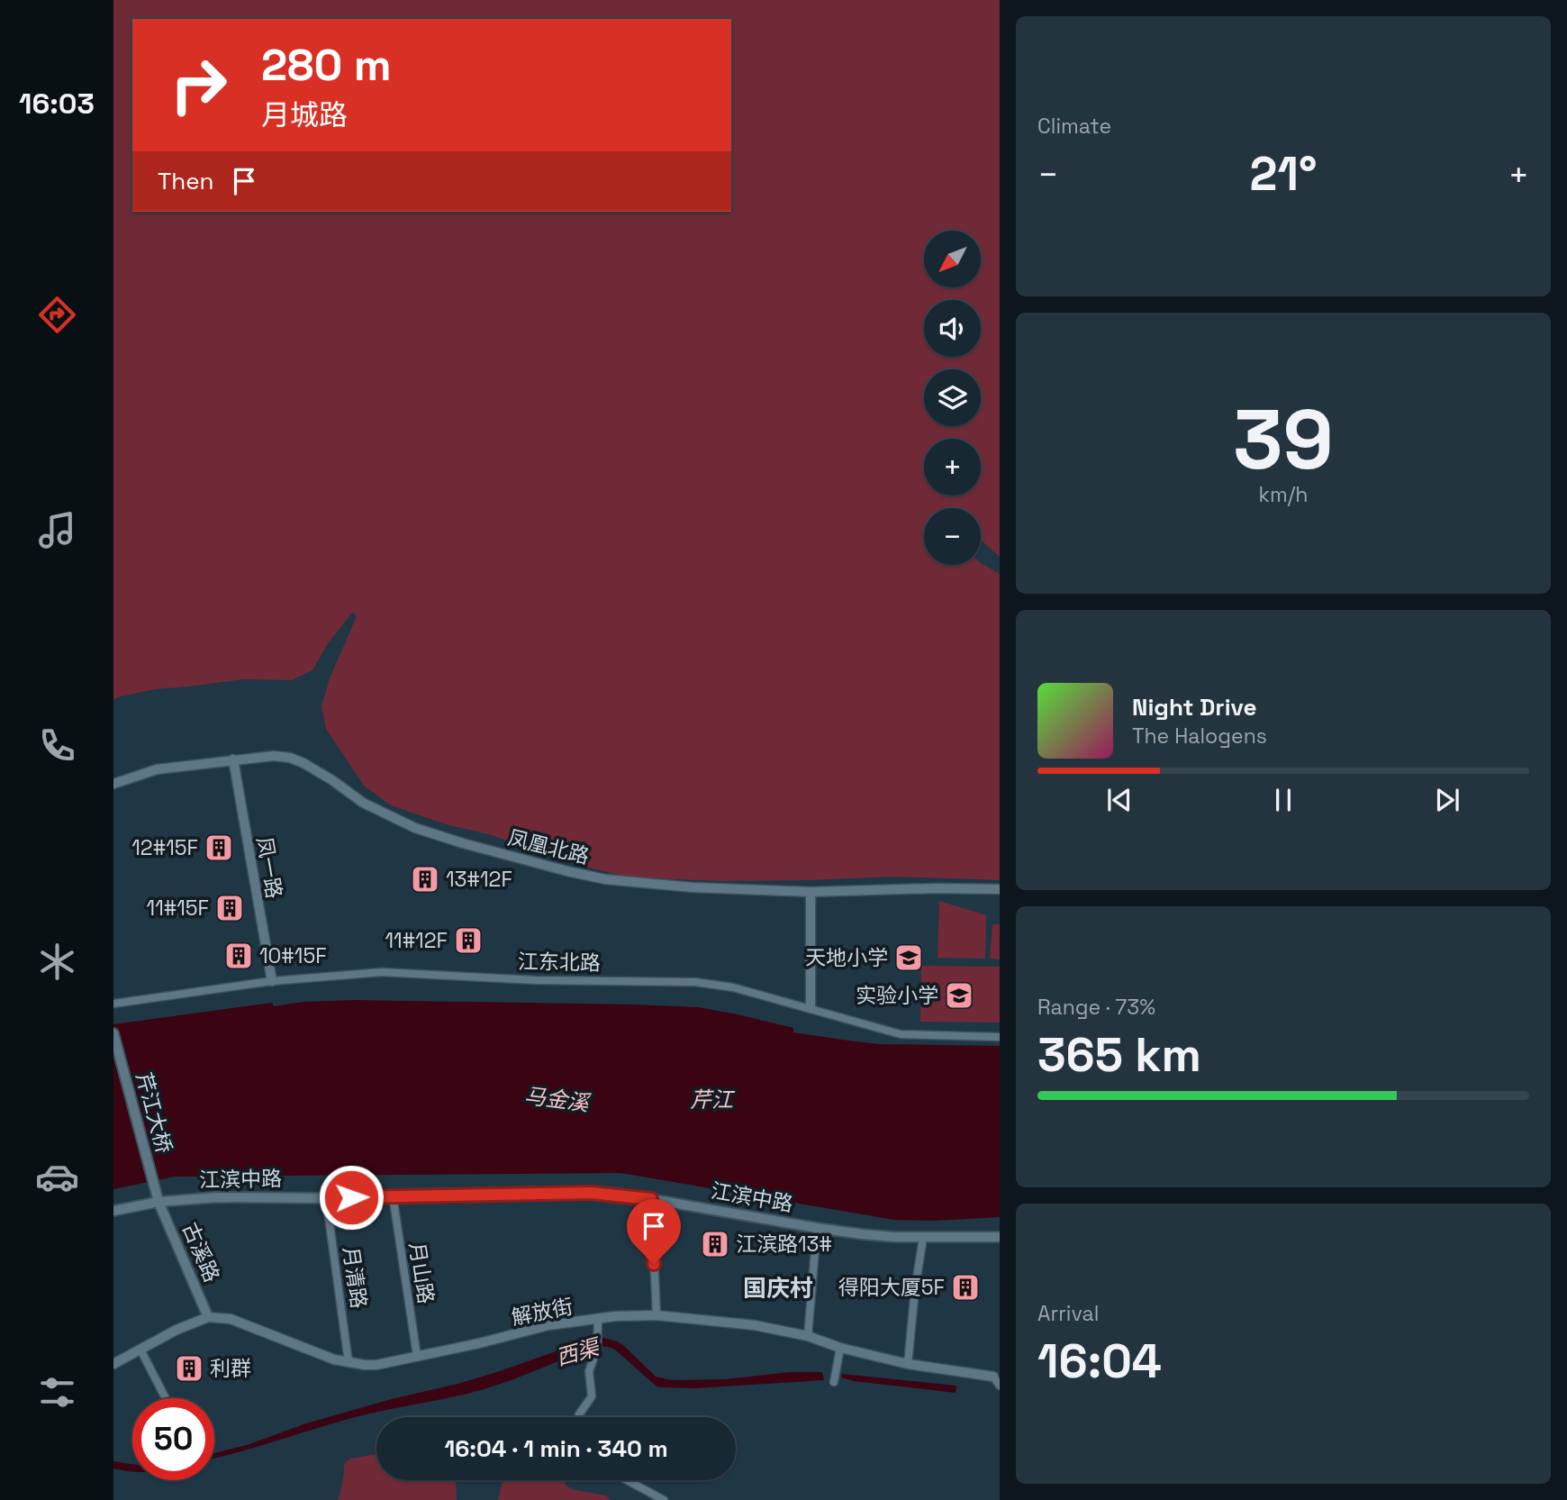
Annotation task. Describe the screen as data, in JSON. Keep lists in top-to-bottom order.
{
  "streets": {
    "main road": ["芹江大桥", "江滨中路", "古溪路"],
    "street": [
      "凤凰北路",
      "凤一路",
      "江东北路",
      "月山路",
      "月清路",
      "解放街"
    ]
  },
  "crossings": [
    ["凤凰北路", "凤一路"],
    ["凤一路", "江东北路"],
    ["芹江大桥", "江滨中路"],
    ["芹江大桥", "古溪路"],
    ["江滨中路", "古溪路"],
    ["江滨中路", "月山路"],
    ["江滨中路", "月清路"],
    ["古溪路", "解放街"],
    ["月山路", "解放街"],
    ["月清路", "解放街"]
  ],
  "districts": ["国庆村"],
  "water": ["马金溪", "芹江", "西渠"],
  "places": {
    "building": [
      "12#15F",
      "13#12F",
      "11#15F",
      "11#12F",
      "10#15F",
      "江滨路13#",
      "得阳大厦5F",
      "利群"
    ],
    "school or university": ["天地小学", "实验小学"]
  },
  "north": "bottom left",
  "page": {
    "tabs": "16:03",
    "tile": [
      "Climate",
      ["39", "km/h"],
      ["Range · 73%", "365 km"],
      ["Arrival", "16:04"]
    ],
    "turn": ["280 m", "月城路"],
    "heat": ["−", "21°", "+"],
    "then": "Then",
    "map_buttons": ["+", "−"],
    "song": ["Night Drive", "The Halogens"],
    "limit": "50",
    "trip": "16:04 · 1 min · 340 m"
  }
}
